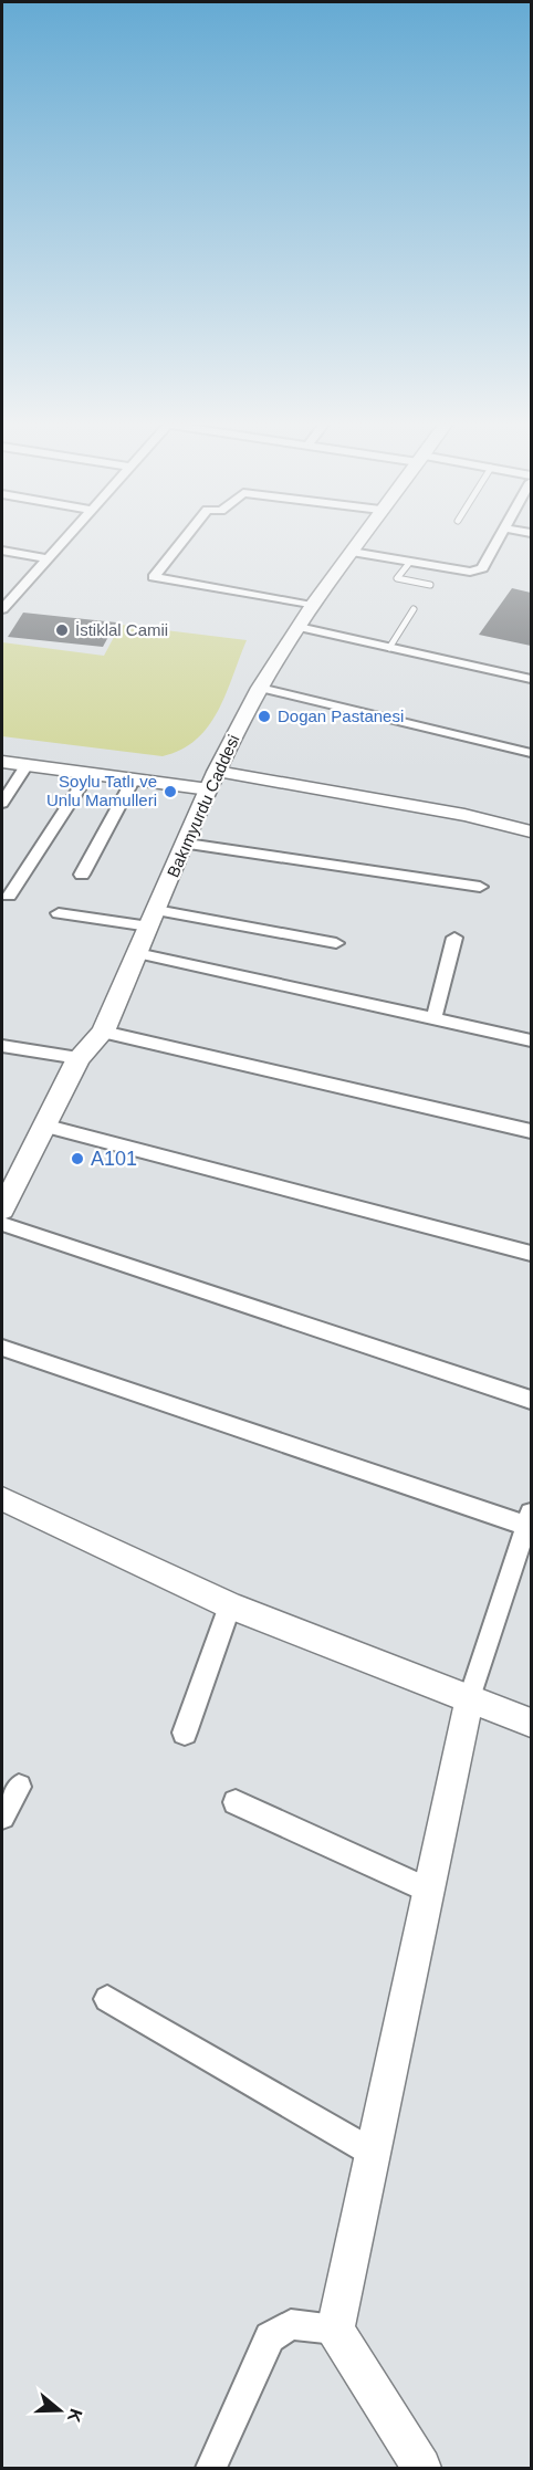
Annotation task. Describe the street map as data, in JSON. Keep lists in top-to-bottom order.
{
  "streets": {
    "main road": ["Bakımyurdu Caddesi"]
  },
  "places": [
    "İstiklal Camii",
    "Dogan Pastanesi",
    "Soylu Tatlı ve Unlu Mamulleri",
    "A101"
  ],
  "north": "right"
}
